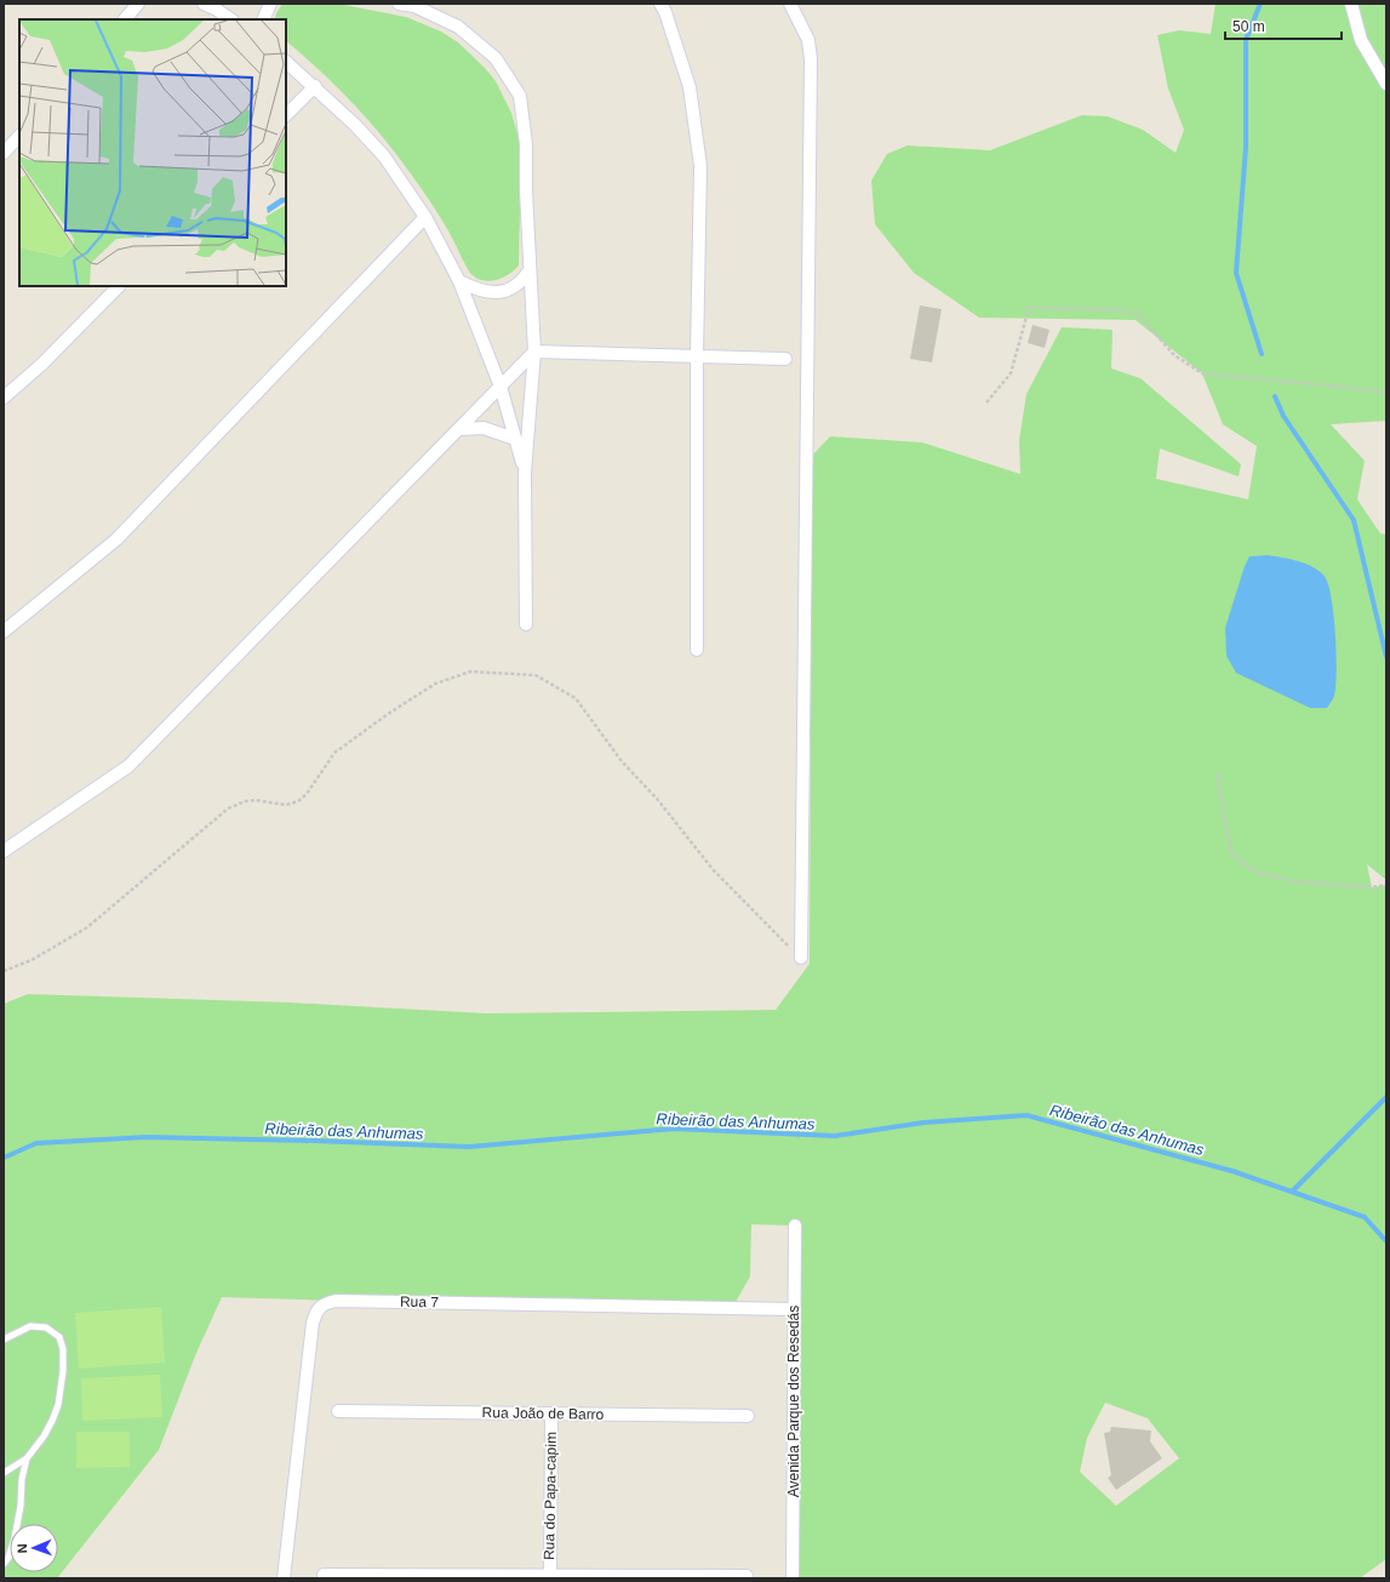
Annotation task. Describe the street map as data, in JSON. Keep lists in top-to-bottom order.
{
  "streets": {
    "street": [
      "Rua 7",
      "Avenida Parque dos Resedás",
      "Rua João de Barro",
      "Rua do Papa-capim"
    ]
  },
  "crossings": [
    ["Rua 7", "Avenida Parque dos Resedás"],
    ["Rua João de Barro", "Rua do Papa-capim"]
  ],
  "water": ["Ribeirão das Anhumas"],
  "scale_bar": "50 m",
  "north": "left"
}
